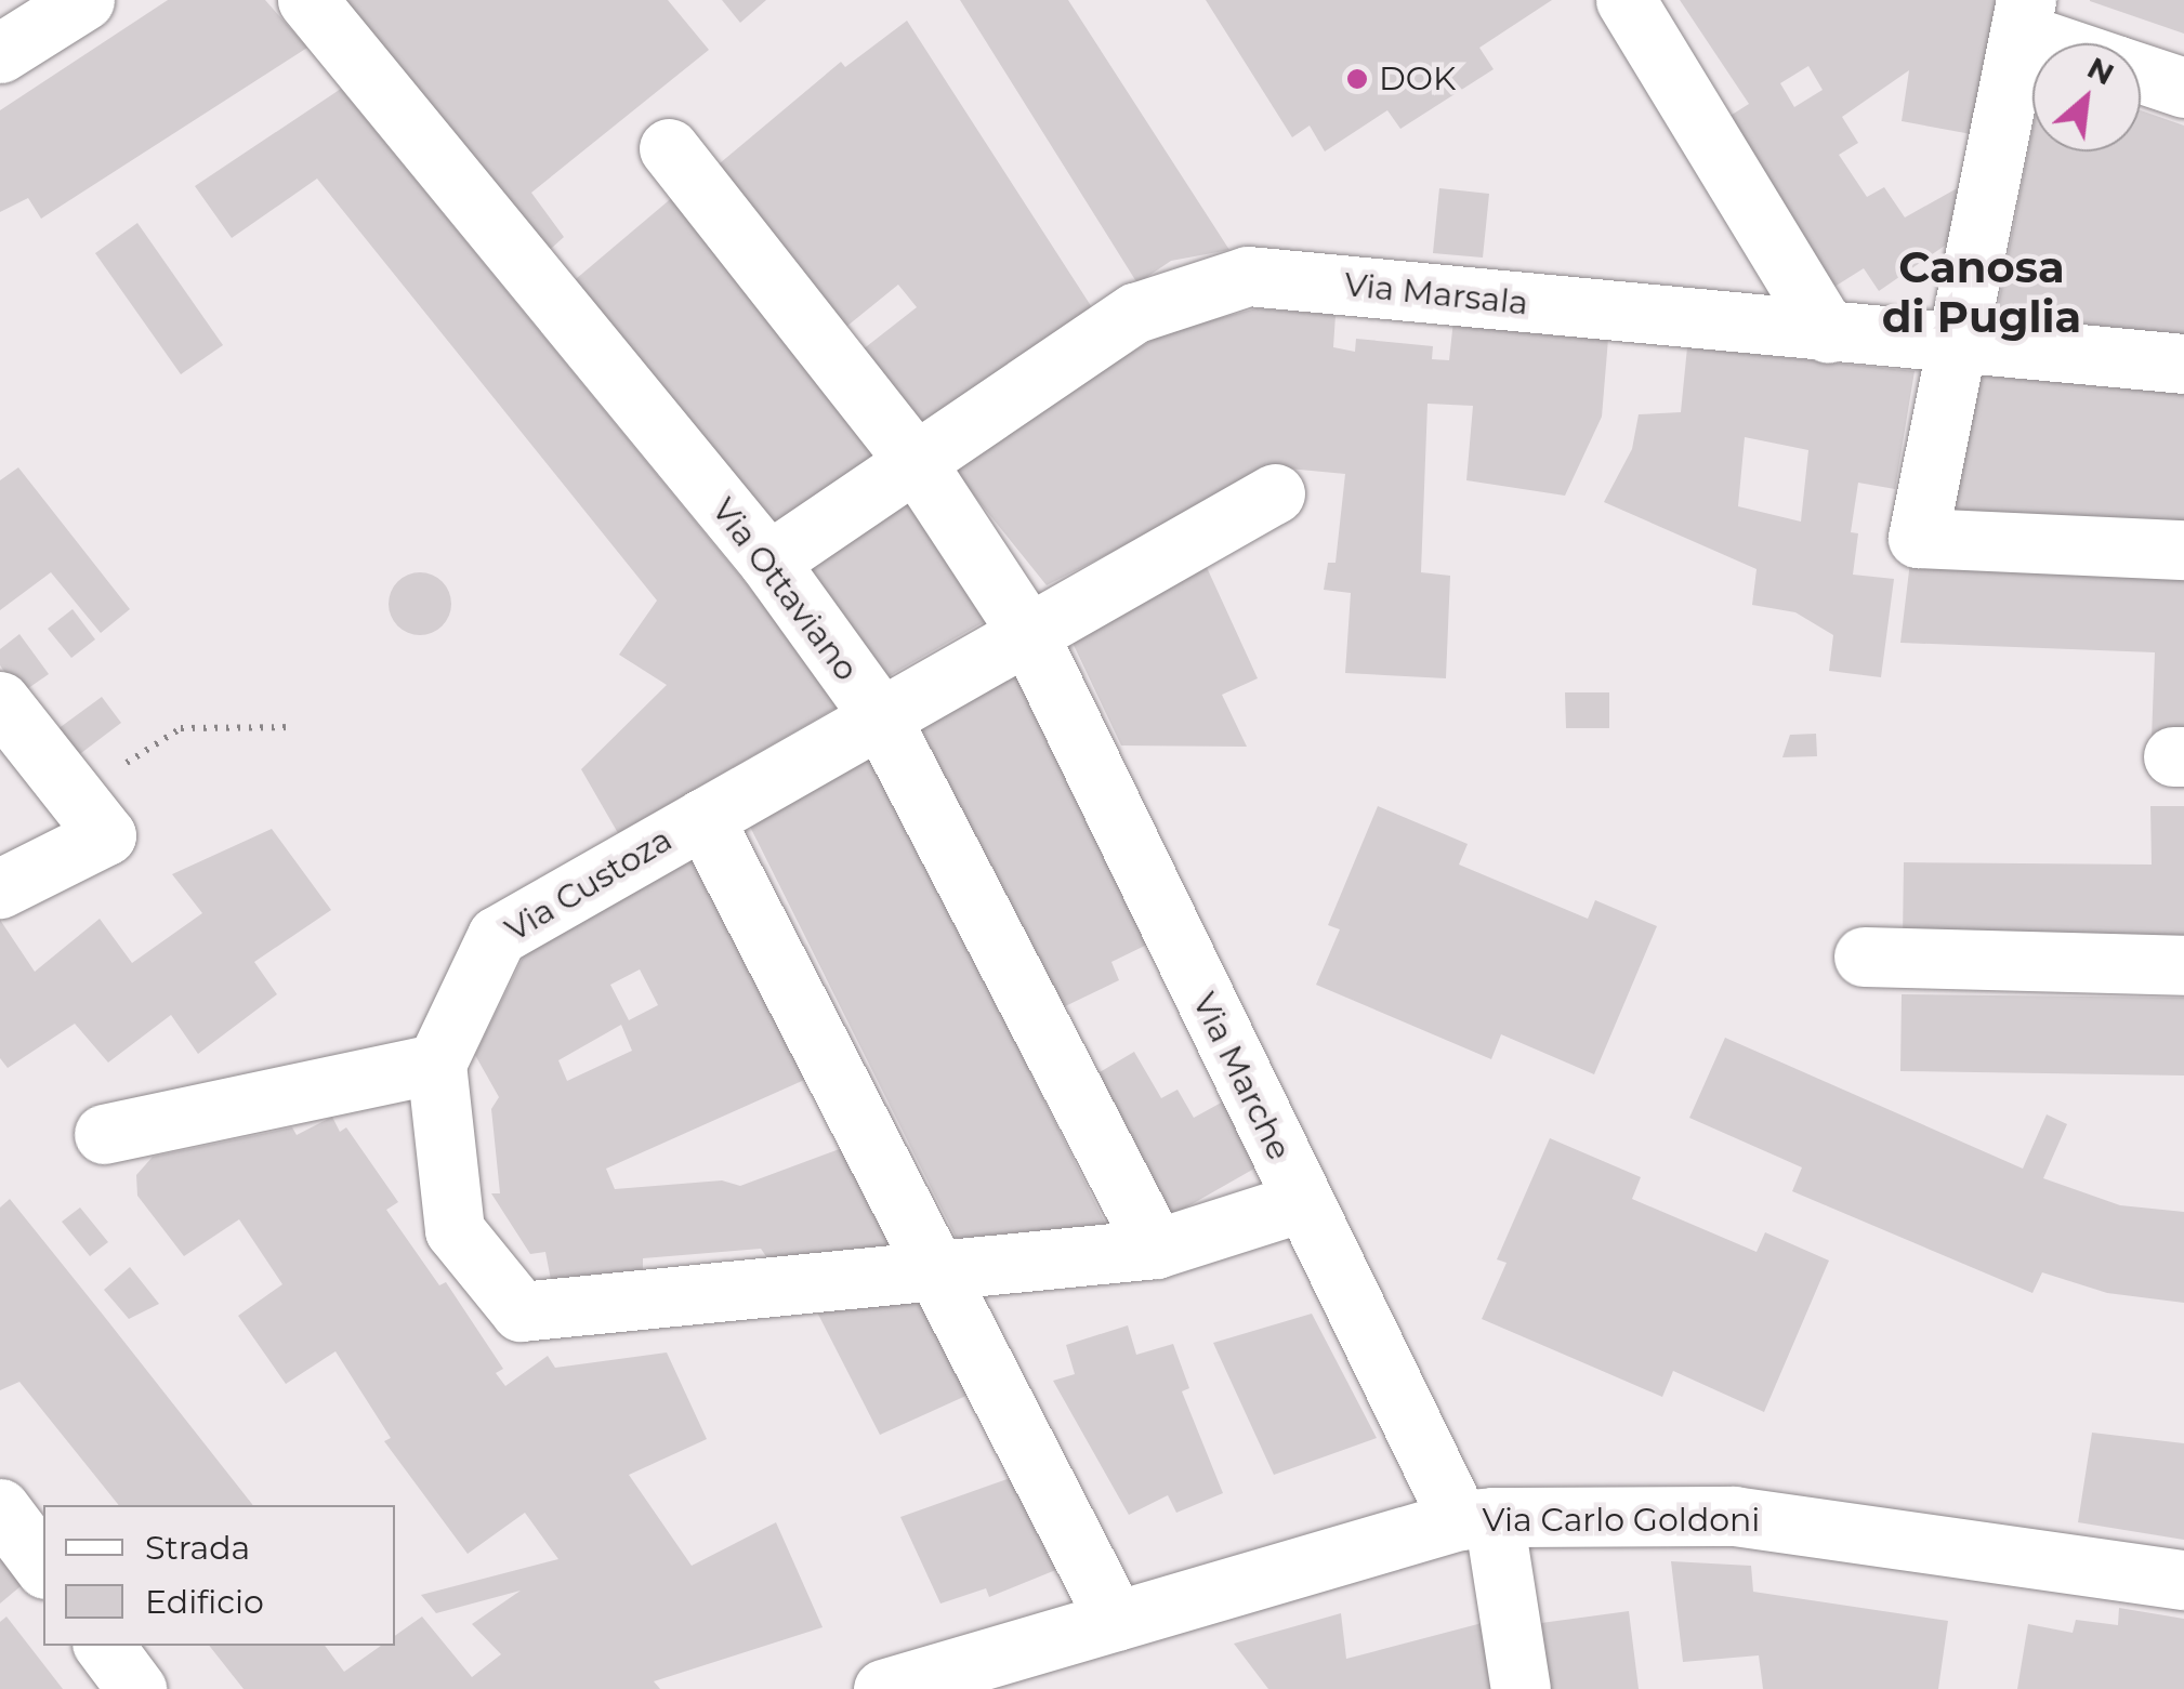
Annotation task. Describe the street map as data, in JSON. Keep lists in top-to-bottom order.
{
  "streets": {
    "street": [
      "Via Marsala",
      "Via Ottaviano",
      "Via Custoza",
      "Via Marche",
      "Via Carlo Goldoni"
    ]
  },
  "crossings": [
    ["Via Marsala", "Via Ottaviano"],
    ["Via Marsala", "Via Marche"],
    ["Via Ottaviano", "Via Custoza"],
    ["Via Custoza", "Via Marche"],
    ["Via Marche", "Via Carlo Goldoni"]
  ],
  "districts": ["Canosa di Puglia"],
  "places": ["DOK"],
  "legend": ["Strada", "Edificio"],
  "north": "top right"
}
